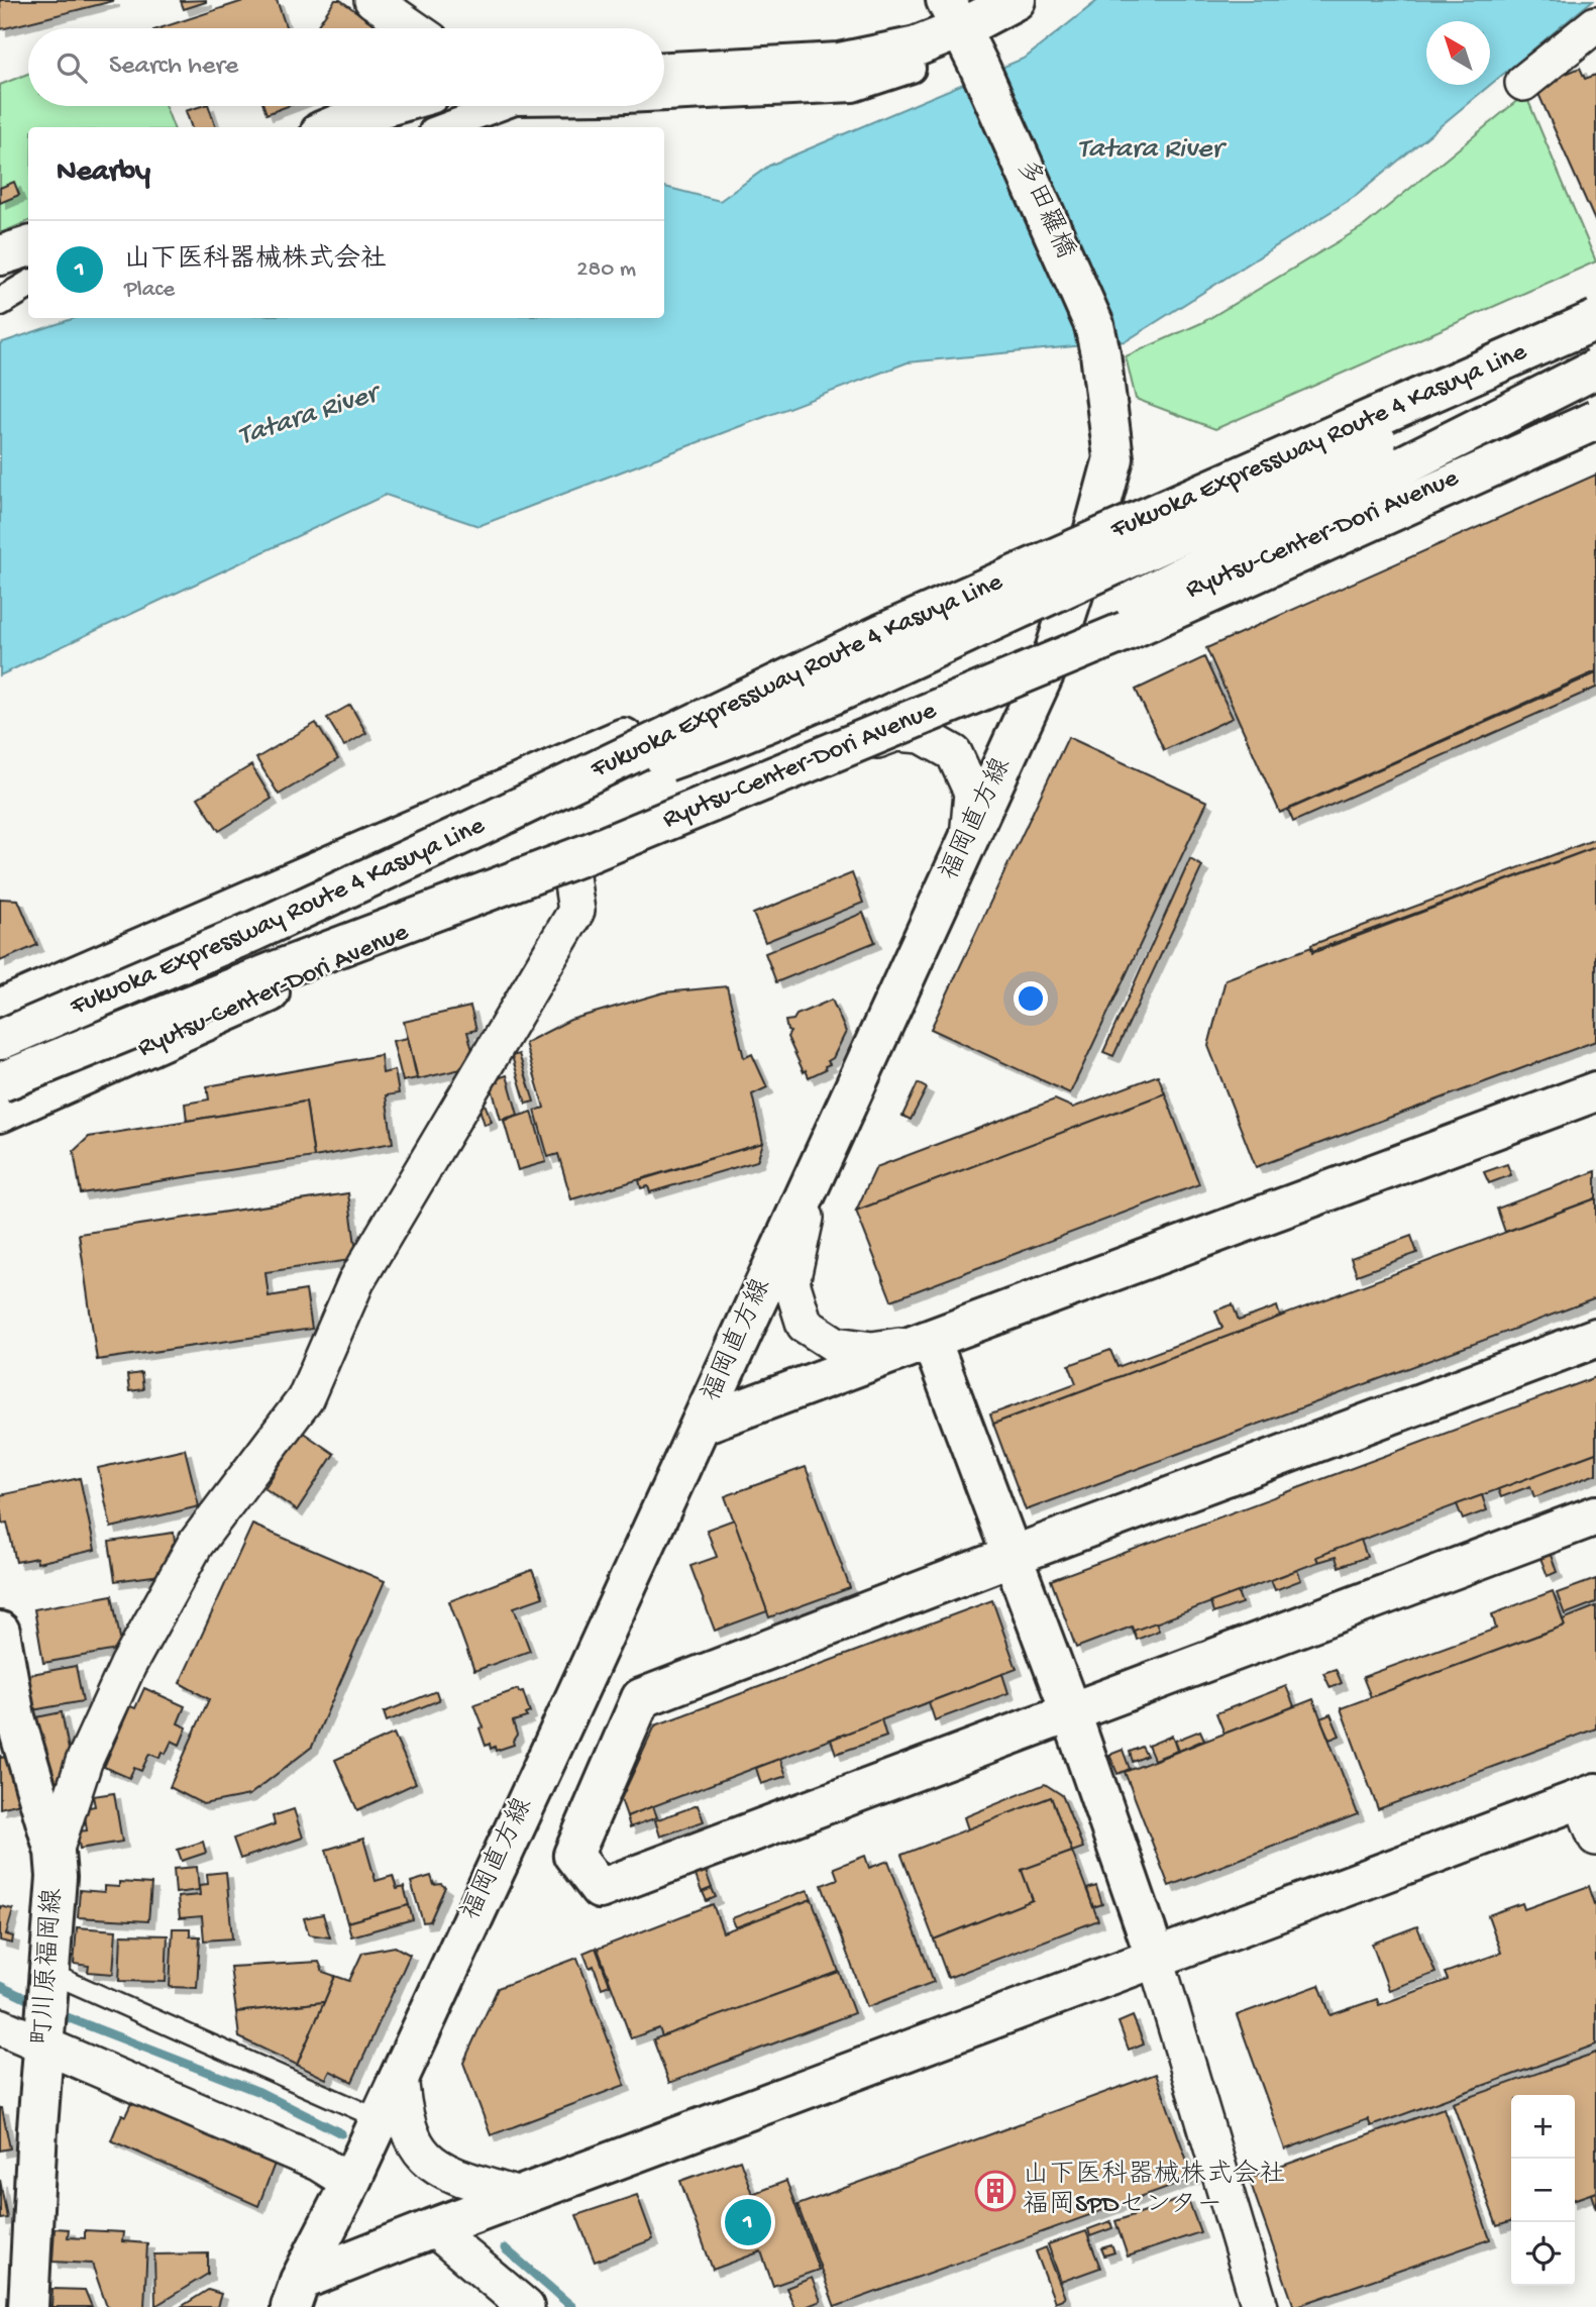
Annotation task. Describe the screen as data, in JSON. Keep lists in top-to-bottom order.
{
  "streets": {
    "main road": [
      "多田羅橋",
      "Fukuoka Expressway Route 4 Kasuya Line",
      "Ryutsu-Center-Dori Avenue",
      "福岡直方線",
      "町川原福岡線"
    ]
  },
  "crossings": [
    ["多田羅橋", "福岡直方線"],
    ["Fukuoka Expressway Route 4 Kasuya Line", "Ryutsu-Center-Dori Avenue"],
    ["Ryutsu-Center-Dori Avenue", "福岡直方線"]
  ],
  "water": ["Tatara River"],
  "places": {
    "building": ["山下医科器械株式会社 福岡SPDセンター"]
  },
  "north": "top left",
  "page": {
    "search": "Search here",
    "heading": "Nearby",
    "list": [
      {
        "mark": "1",
        "name": "山下医科器械株式会社",
        "note": "Place",
        "value": "280 m"
      }
    ],
    "map_buttons": ["+", "−"],
    "pins": "1"
  }
}
